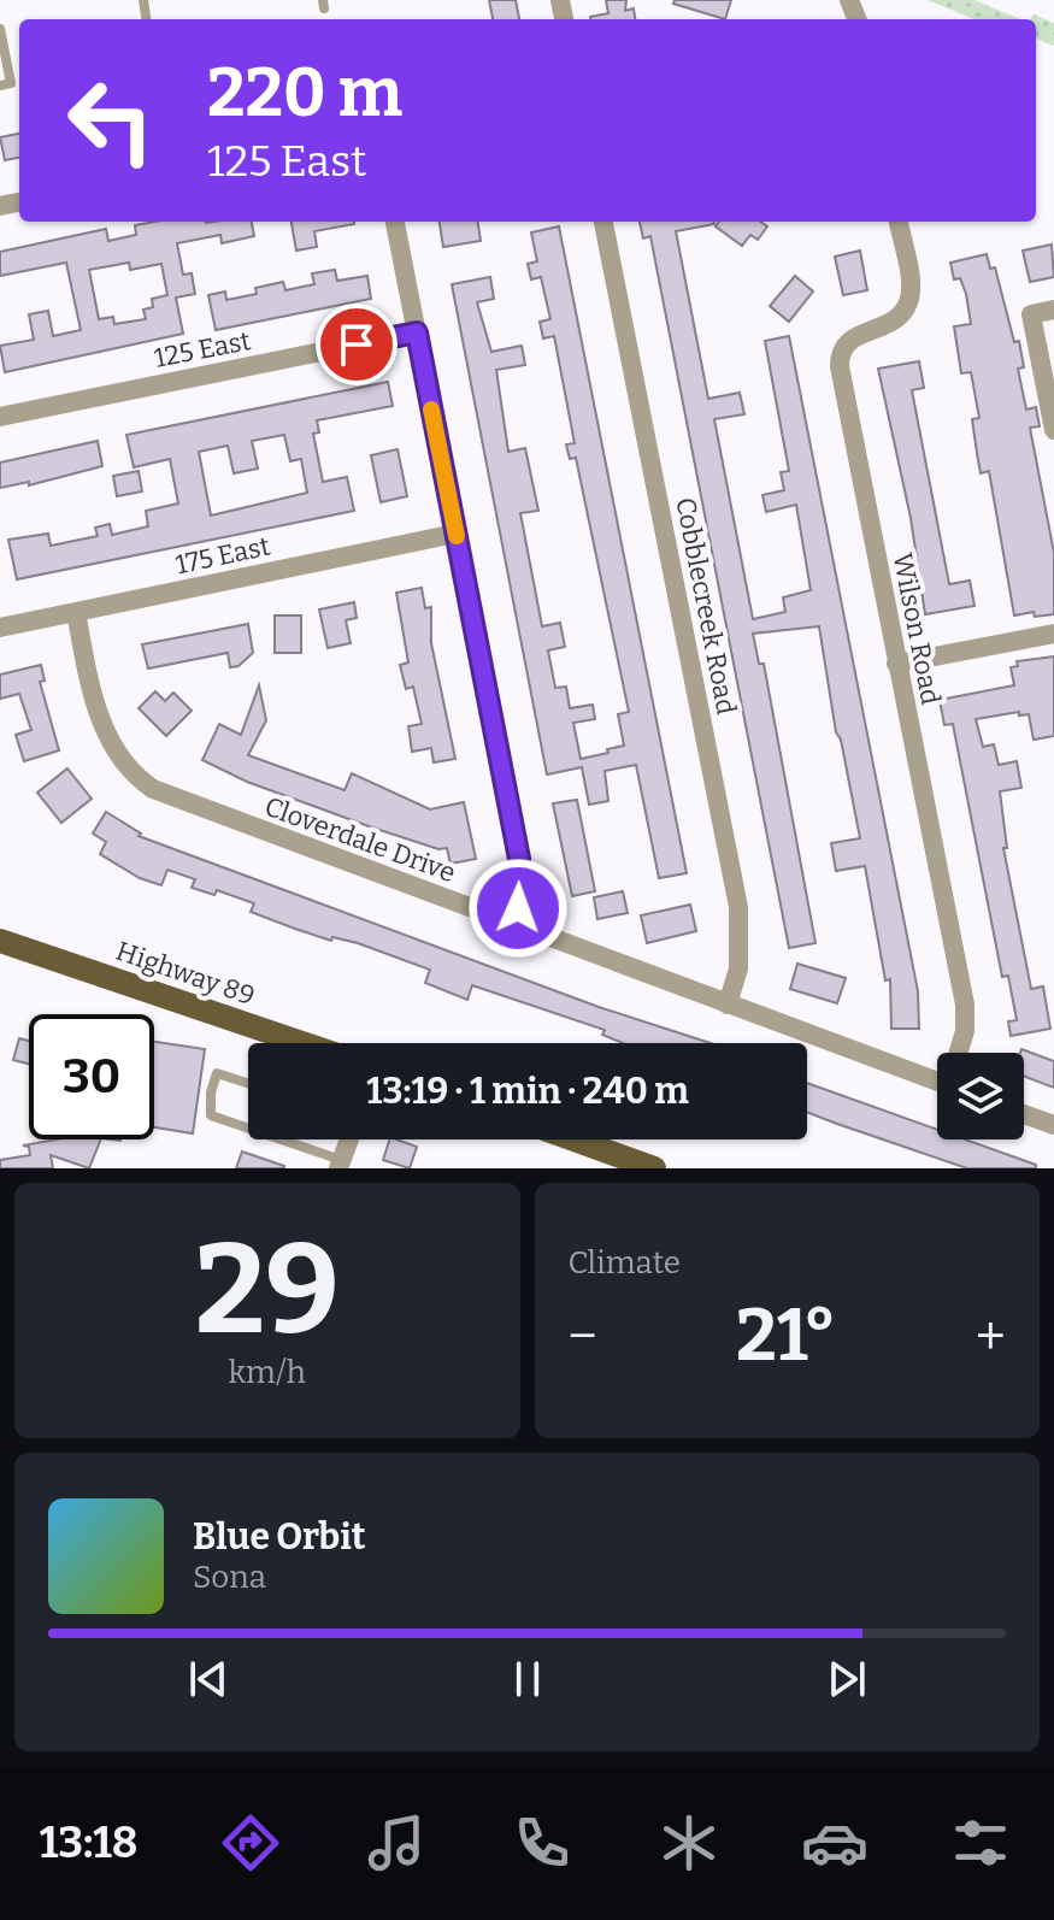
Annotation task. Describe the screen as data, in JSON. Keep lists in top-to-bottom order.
{
  "streets": {
    "main road": ["Highway 89"],
    "street": [
      "125 East",
      "175 East",
      "Cobblecreek Road",
      "Wilson Road",
      "Cloverdale Drive"
    ]
  },
  "crossings": [
    ["175 East", "Cloverdale Drive"],
    ["Cobblecreek Road", "Cloverdale Drive"]
  ],
  "page": {
    "turn": ["220 m", "125 East"],
    "limit": "30",
    "trip": "13:19 · 1 min · 240 m",
    "tile": [
      ["29", "km/h"],
      "Climate"
    ],
    "heat": ["−", "21°", "+"],
    "song": ["Blue Orbit", "Sona"],
    "tabs": "13:18"
  }
}
